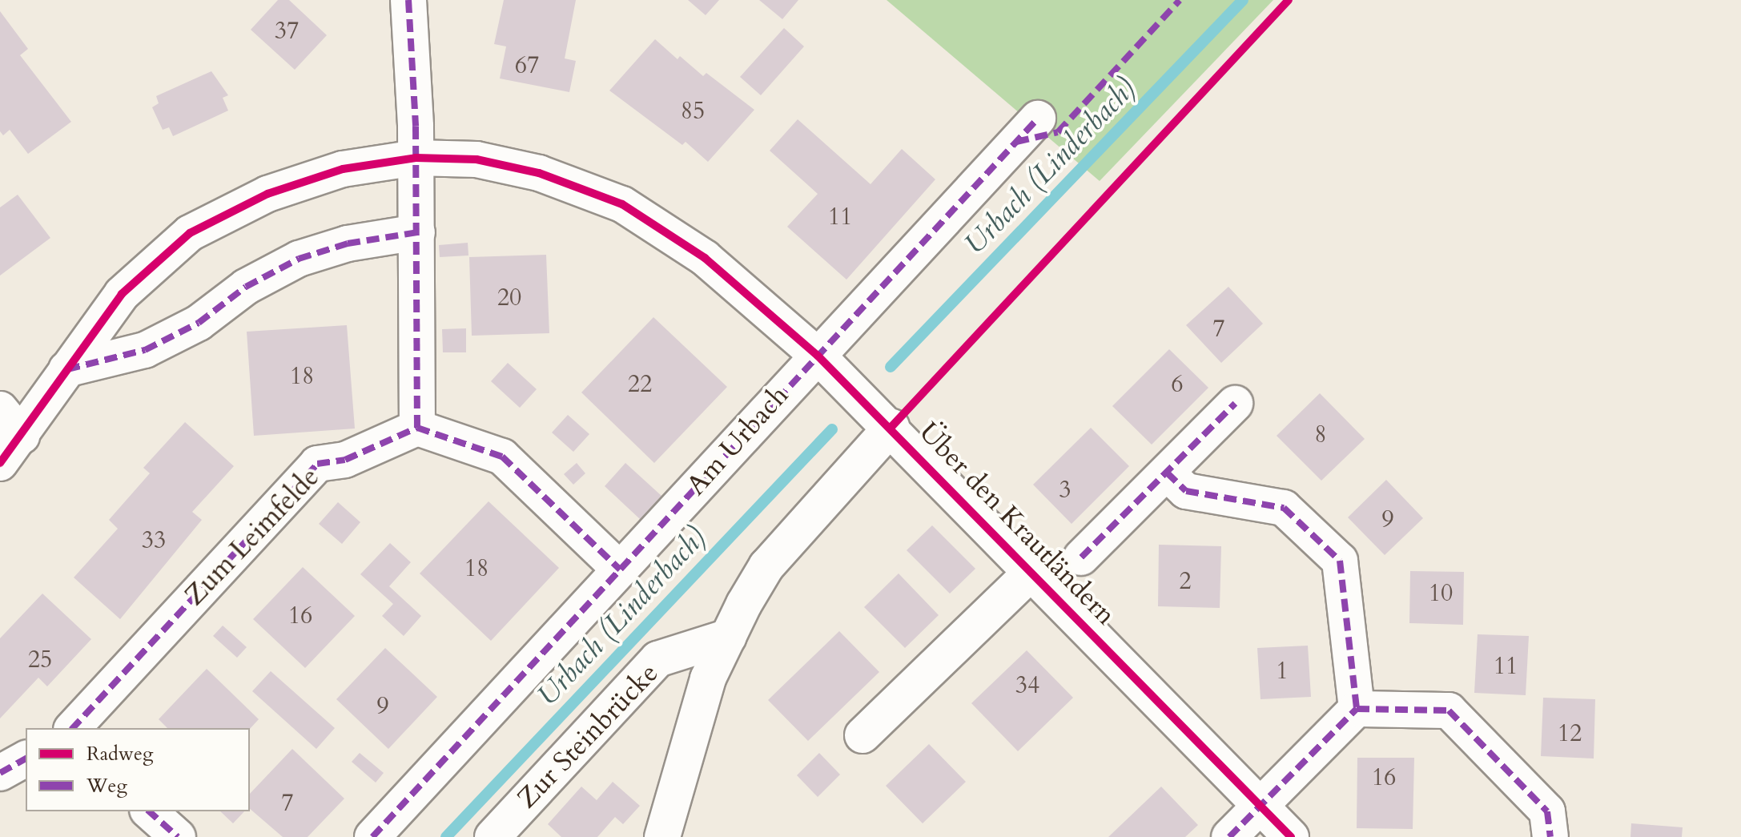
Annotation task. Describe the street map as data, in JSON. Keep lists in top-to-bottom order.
{
  "streets": {
    "street": [
      "Am Urbach",
      "Über den Krautländern",
      "Zum Leimfelde",
      "Zur Steinbrücke"
    ]
  },
  "crossings": [
    ["Am Urbach", "Über den Krautländern"],
    ["Über den Krautländern", "Zur Steinbrücke"]
  ],
  "water": ["Urbach (Linderbach)"],
  "house_numbers": [
    "37",
    "67",
    "85",
    "11",
    "20",
    "7",
    "18",
    "22",
    "6",
    "8",
    "3",
    "9",
    "33",
    "18",
    "2",
    "10",
    "16",
    "25",
    "11",
    "1",
    "34",
    "9",
    "12",
    "16",
    "7"
  ],
  "legend": ["Radweg", "Weg"]
}
